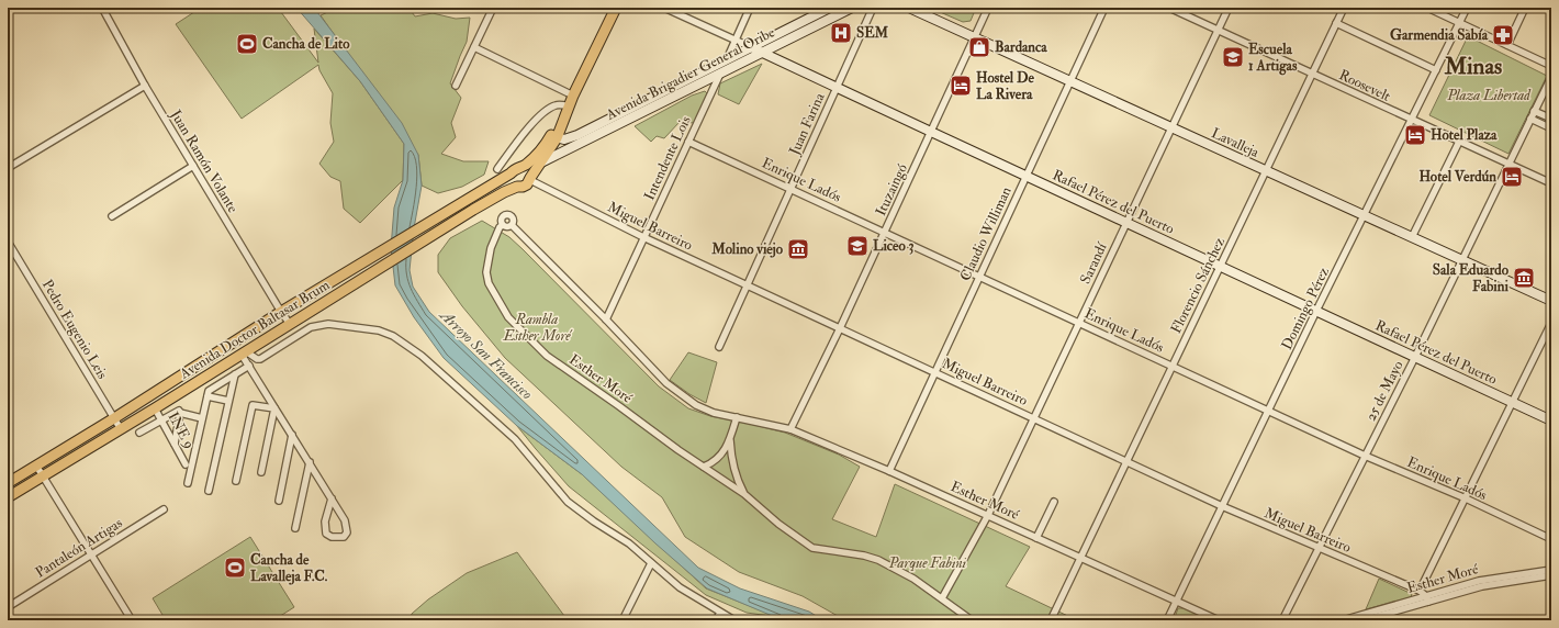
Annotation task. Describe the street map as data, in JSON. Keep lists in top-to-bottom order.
{
  "streets": {
    "highway": ["Avenida Doctor Baltasar Brum"],
    "main road": ["Avenida Brigadier General Oribe", "Lavalleja", "Rafael Pérez del Puerto"],
    "street": [
      "Roosevelt",
      "Juan Farina",
      "Intendente Lois",
      "Juan Ramón Volante",
      "Enrique Ladós",
      "Ituzaingó",
      "Miguel Barreiro",
      "Claudio Williman",
      "Sarandí",
      "Florencio Sánchez",
      "Domingo Pérez",
      "Pedro Eugenio Leis",
      "Esther Moré",
      "25 de Mayo",
      "INE 9",
      "Pantaleón Artigas"
    ]
  },
  "crossings": [
    ["Avenida Brigadier General Oribe", "Intendente Lois"],
    ["Avenida Brigadier General Oribe", "Rafael Pérez del Puerto"],
    ["Avenida Brigadier General Oribe", "Avenida Doctor Baltasar Brum"],
    ["Roosevelt", "Sarandí"],
    ["Roosevelt", "Florencio Sánchez"],
    ["Roosevelt", "Domingo Pérez"],
    ["Roosevelt", "25 de Mayo"],
    ["Juan Farina", "Enrique Ladós"],
    ["Juan Farina", "Rafael Pérez del Puerto"],
    ["Juan Farina", "Miguel Barreiro"],
    ["Lavalleja", "Ituzaingó"],
    ["Lavalleja", "Claudio Williman"],
    ["Lavalleja", "Sarandí"],
    ["Lavalleja", "Florencio Sánchez"],
    ["Lavalleja", "Domingo Pérez"],
    ["Lavalleja", "25 de Mayo"],
    ["Intendente Lois", "Enrique Ladós"],
    ["Intendente Lois", "Rafael Pérez del Puerto"],
    ["Intendente Lois", "Miguel Barreiro"],
    ["Intendente Lois", "Esther Moré"],
    ["Juan Ramón Volante", "Avenida Doctor Baltasar Brum"],
    ["Enrique Ladós", "Ituzaingó"],
    ["Enrique Ladós", "Claudio Williman"],
    ["Enrique Ladós", "Sarandí"],
    ["Enrique Ladós", "Florencio Sánchez"],
    ["Enrique Ladós", "Domingo Pérez"],
    ["Enrique Ladós", "25 de Mayo"],
    ["Ituzaingó", "Rafael Pérez del Puerto"],
    ["Ituzaingó", "Miguel Barreiro"],
    ["Ituzaingó", "Esther Moré"],
    ["Rafael Pérez del Puerto", "Claudio Williman"],
    ["Rafael Pérez del Puerto", "Sarandí"],
    ["Rafael Pérez del Puerto", "Florencio Sánchez"],
    ["Rafael Pérez del Puerto", "Domingo Pérez"],
    ["Rafael Pérez del Puerto", "25 de Mayo"],
    ["Miguel Barreiro", "Claudio Williman"],
    ["Miguel Barreiro", "Sarandí"],
    ["Miguel Barreiro", "Florencio Sánchez"],
    ["Miguel Barreiro", "Domingo Pérez"],
    ["Miguel Barreiro", "Avenida Doctor Baltasar Brum"],
    ["Miguel Barreiro", "Esther Moré"],
    ["Miguel Barreiro", "25 de Mayo"],
    ["Claudio Williman", "Esther Moré"],
    ["Sarandí", "Esther Moré"],
    ["Florencio Sánchez", "Esther Moré"],
    ["Domingo Pérez", "Esther Moré"],
    ["Pedro Eugenio Leis", "Avenida Doctor Baltasar Brum"],
    ["Avenida Doctor Baltasar Brum", "INE 9"]
  ],
  "districts": ["Minas"],
  "water": ["Arroyo San Francisco"],
  "parks": ["Plaza Libertad", "Rambla Esther Moré", "Parque Fabini"],
  "places": {
    "hospital": ["SEM"],
    "pharmacy": ["Garmendia Sabía"],
    "sports": ["Cancha de Lito", "Cancha de Lavalleja F.C."],
    "shop": ["Bardanca"],
    "school or university": ["Escuela 1 Artigas", "Liceo 3"],
    "hotel": ["Hostel De La Rivera", "Hotel Plaza", "Hotel Verdún"],
    "museum": ["Molino viejo", "Sala Eduardo Fabini"]
  }
}
